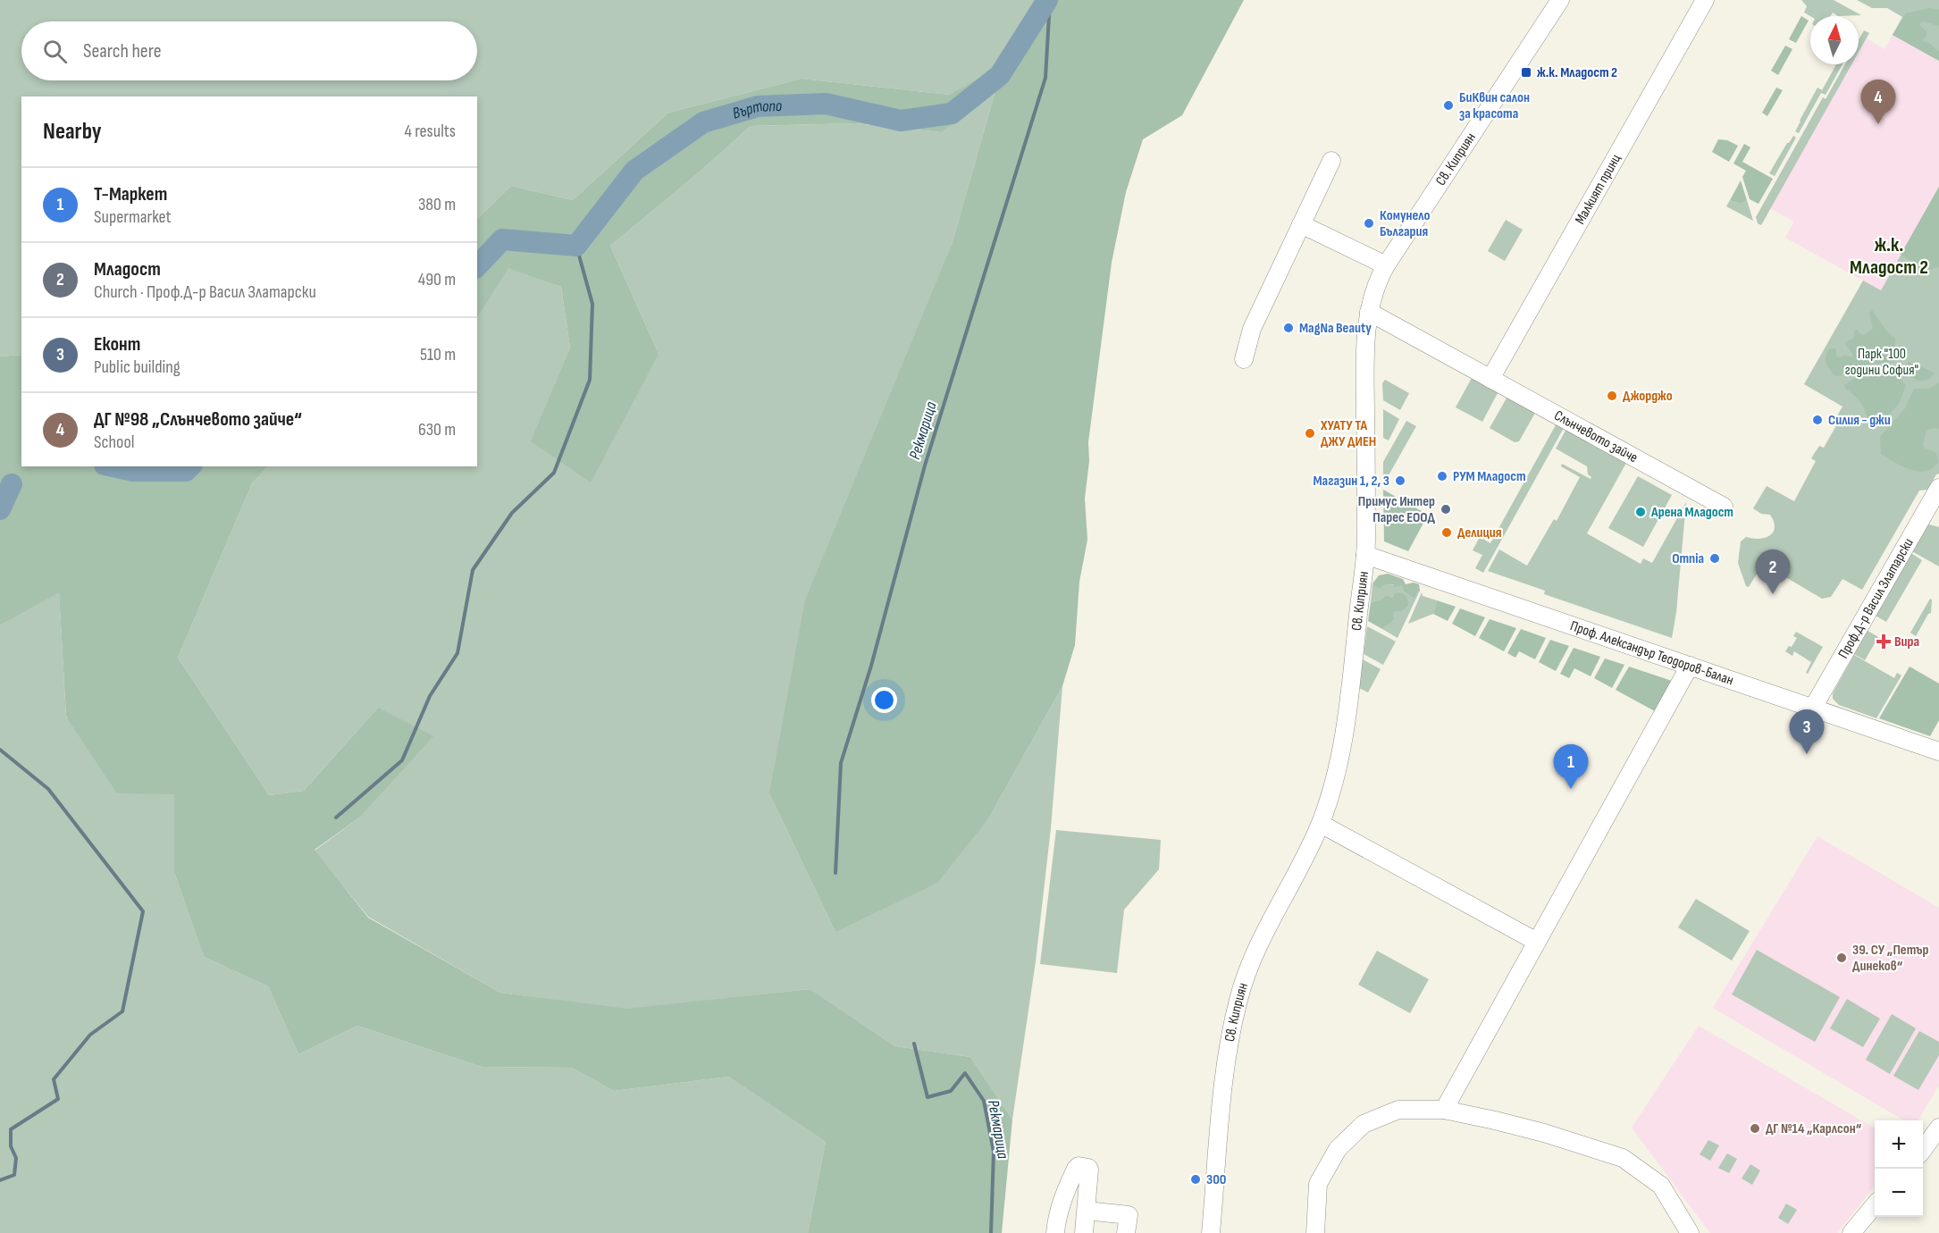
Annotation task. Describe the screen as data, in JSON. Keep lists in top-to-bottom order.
{
  "streets": {
    "street": [
      "Св. Киприян",
      "Малкият принц",
      "Слънчевото зайче",
      "Проф.Д-р Васил Златарски",
      "Проф. Александър Теодоров-Балан"
    ]
  },
  "crossings": [
    ["Св. Киприян", "Слънчевото зайче"],
    ["Св. Киприян", "Проф. Александър Теодоров-Балан"],
    ["Малкият принц", "Слънчевото зайче"],
    ["Проф.Д-р Васил Златарски", "Проф. Александър Теодоров-Балан"]
  ],
  "districts": ["ж.к. Младост 2"],
  "water": ["Въртопо", "Рекмарица"],
  "parks": ["Парк \"100 години София\""],
  "places": {
    "transit": ["ж.к. Младост 2"],
    "other": [
      "БиКвин салон за красота",
      "Комунело България",
      "MagNa Beauty",
      "Джорджо",
      "Силия - джи",
      "ХУАТУ ТА ДЖУ ДИЕН",
      "РУМ Младост",
      "Магазин 1, 2, 3",
      "Примус Интер Парес ЕООД",
      "Арена Младост",
      "Делиция",
      "Omnia",
      "39. СУ „Петър Динеков“",
      "ДГ №14 „Карлсон“",
      "300"
    ],
    "health": ["Вира"]
  },
  "north": "top",
  "page": {
    "search": "Search here",
    "pins": [
      "4",
      "2",
      "3",
      "1"
    ],
    "heading": ["Nearby", "4 results"],
    "list": [
      {
        "mark": "1",
        "name": "Т-Маркет",
        "note": "Supermarket",
        "value": "380 m"
      },
      {
        "mark": "2",
        "name": "Младост",
        "note": "Church · Проф.Д-р Васил Златарски",
        "value": "490 m"
      },
      {
        "mark": "3",
        "name": "Еконт",
        "note": "Public building",
        "value": "510 m"
      },
      {
        "mark": "4",
        "name": "ДГ №98 „Слънчевото зайче“",
        "note": "School",
        "value": "630 m"
      }
    ],
    "map_buttons": ["+", "−"]
  }
}
